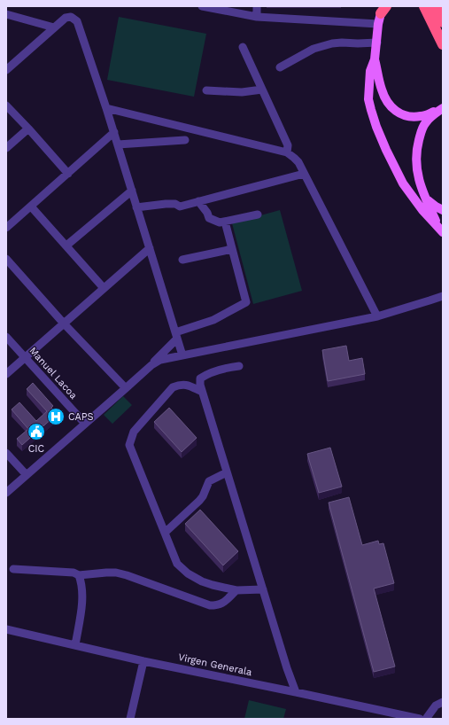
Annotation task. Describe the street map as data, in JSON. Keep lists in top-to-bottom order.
{
  "streets": {
    "street": ["Manuel Lacoa", "Virgen Generala"]
  },
  "places": {
    "hospital": ["CAPS"],
    "public building": ["CIC"]
  }
}
